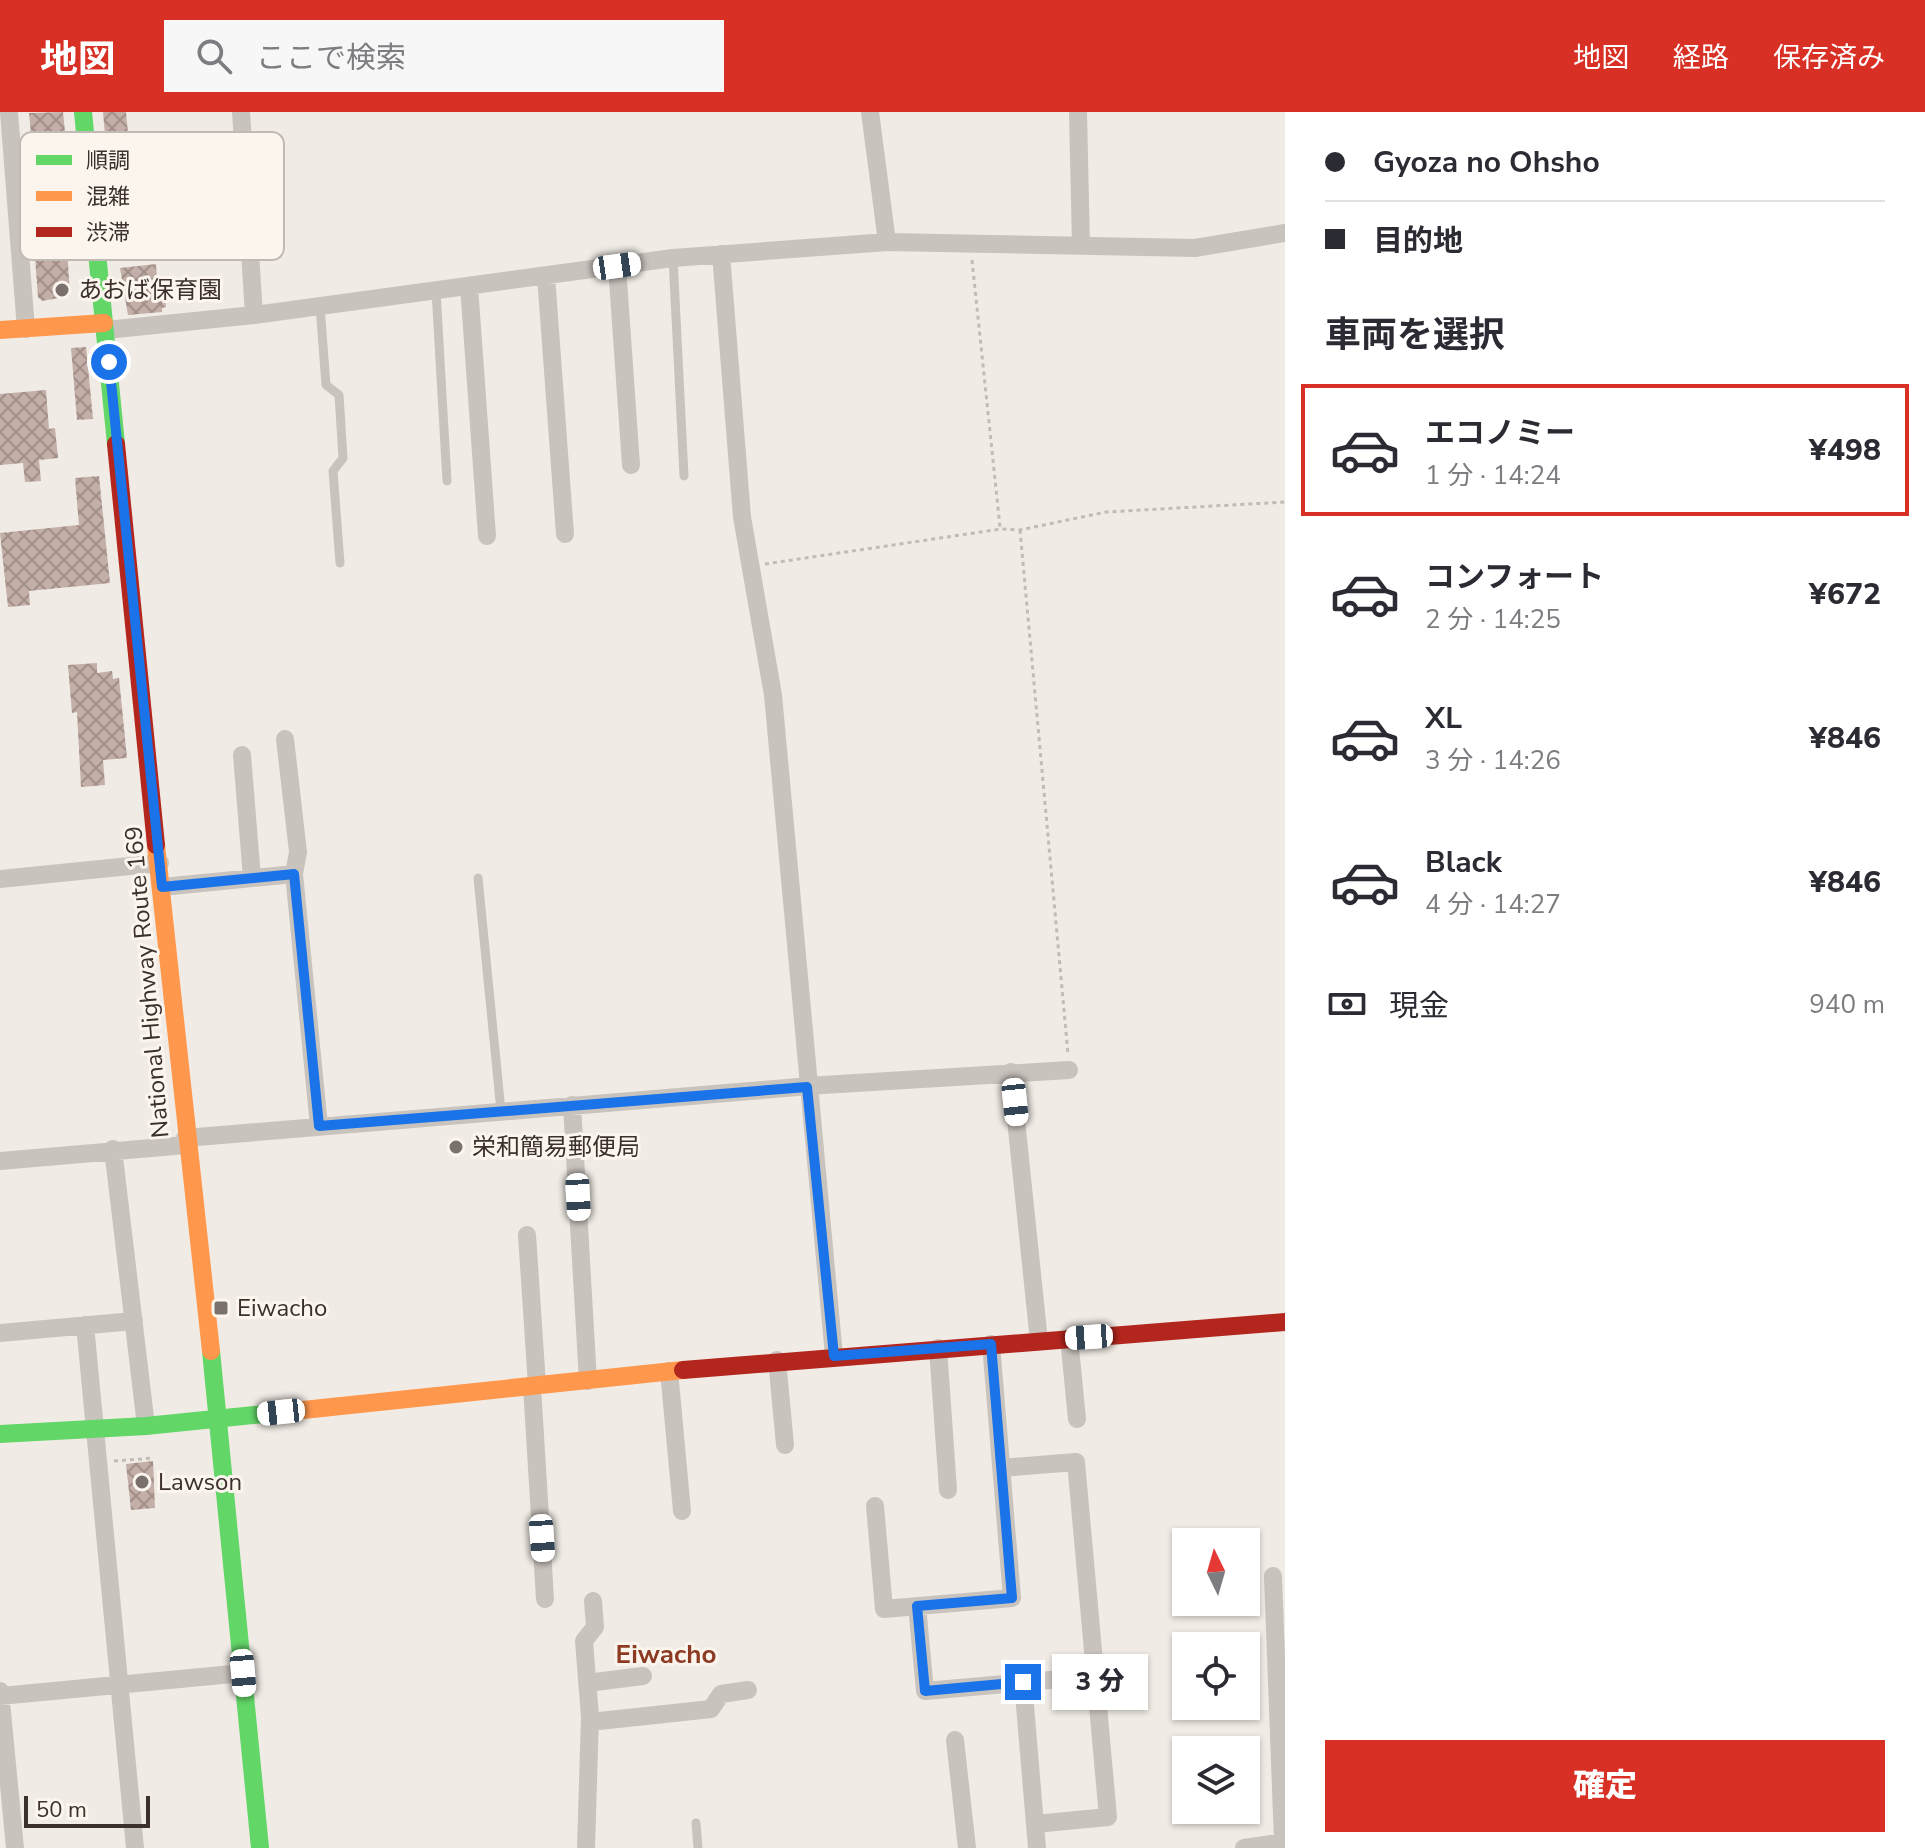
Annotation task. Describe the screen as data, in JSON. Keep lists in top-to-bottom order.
{
  "streets": {
    "main road": ["National Highway Route 169"]
  },
  "districts": ["Eiwacho"],
  "places": {
    "other": ["あおば保育園", "栄和簡易郵便局", "Lawson"],
    "transit": ["Eiwacho"]
  },
  "legend": ["順調", "混雑", "渋滞"],
  "scale_bar": "50 m",
  "north": "top",
  "page": {
    "header": "地図",
    "search": "ここで検索",
    "nav": ["地図", "経路", "保存済み"],
    "banner": ["Gyoza no Ohsho", "目的地"],
    "heading": "車両を選択",
    "list": [
      {
        "name": "エコノミー",
        "note": "1 分 · 14:24",
        "value": "¥498"
      },
      {
        "name": "コンフォート",
        "note": "2 分 · 14:25",
        "value": "¥672"
      },
      {
        "name": "XL",
        "note": "3 分 · 14:26",
        "value": "¥846"
      },
      {
        "name": "Black",
        "note": "4 分 · 14:27",
        "value": "¥846"
      }
    ],
    "pay": ["現金", "940 m"],
    "bubble": "3 分",
    "buttons": "確定",
    "scale": "50 m"
  }
}
